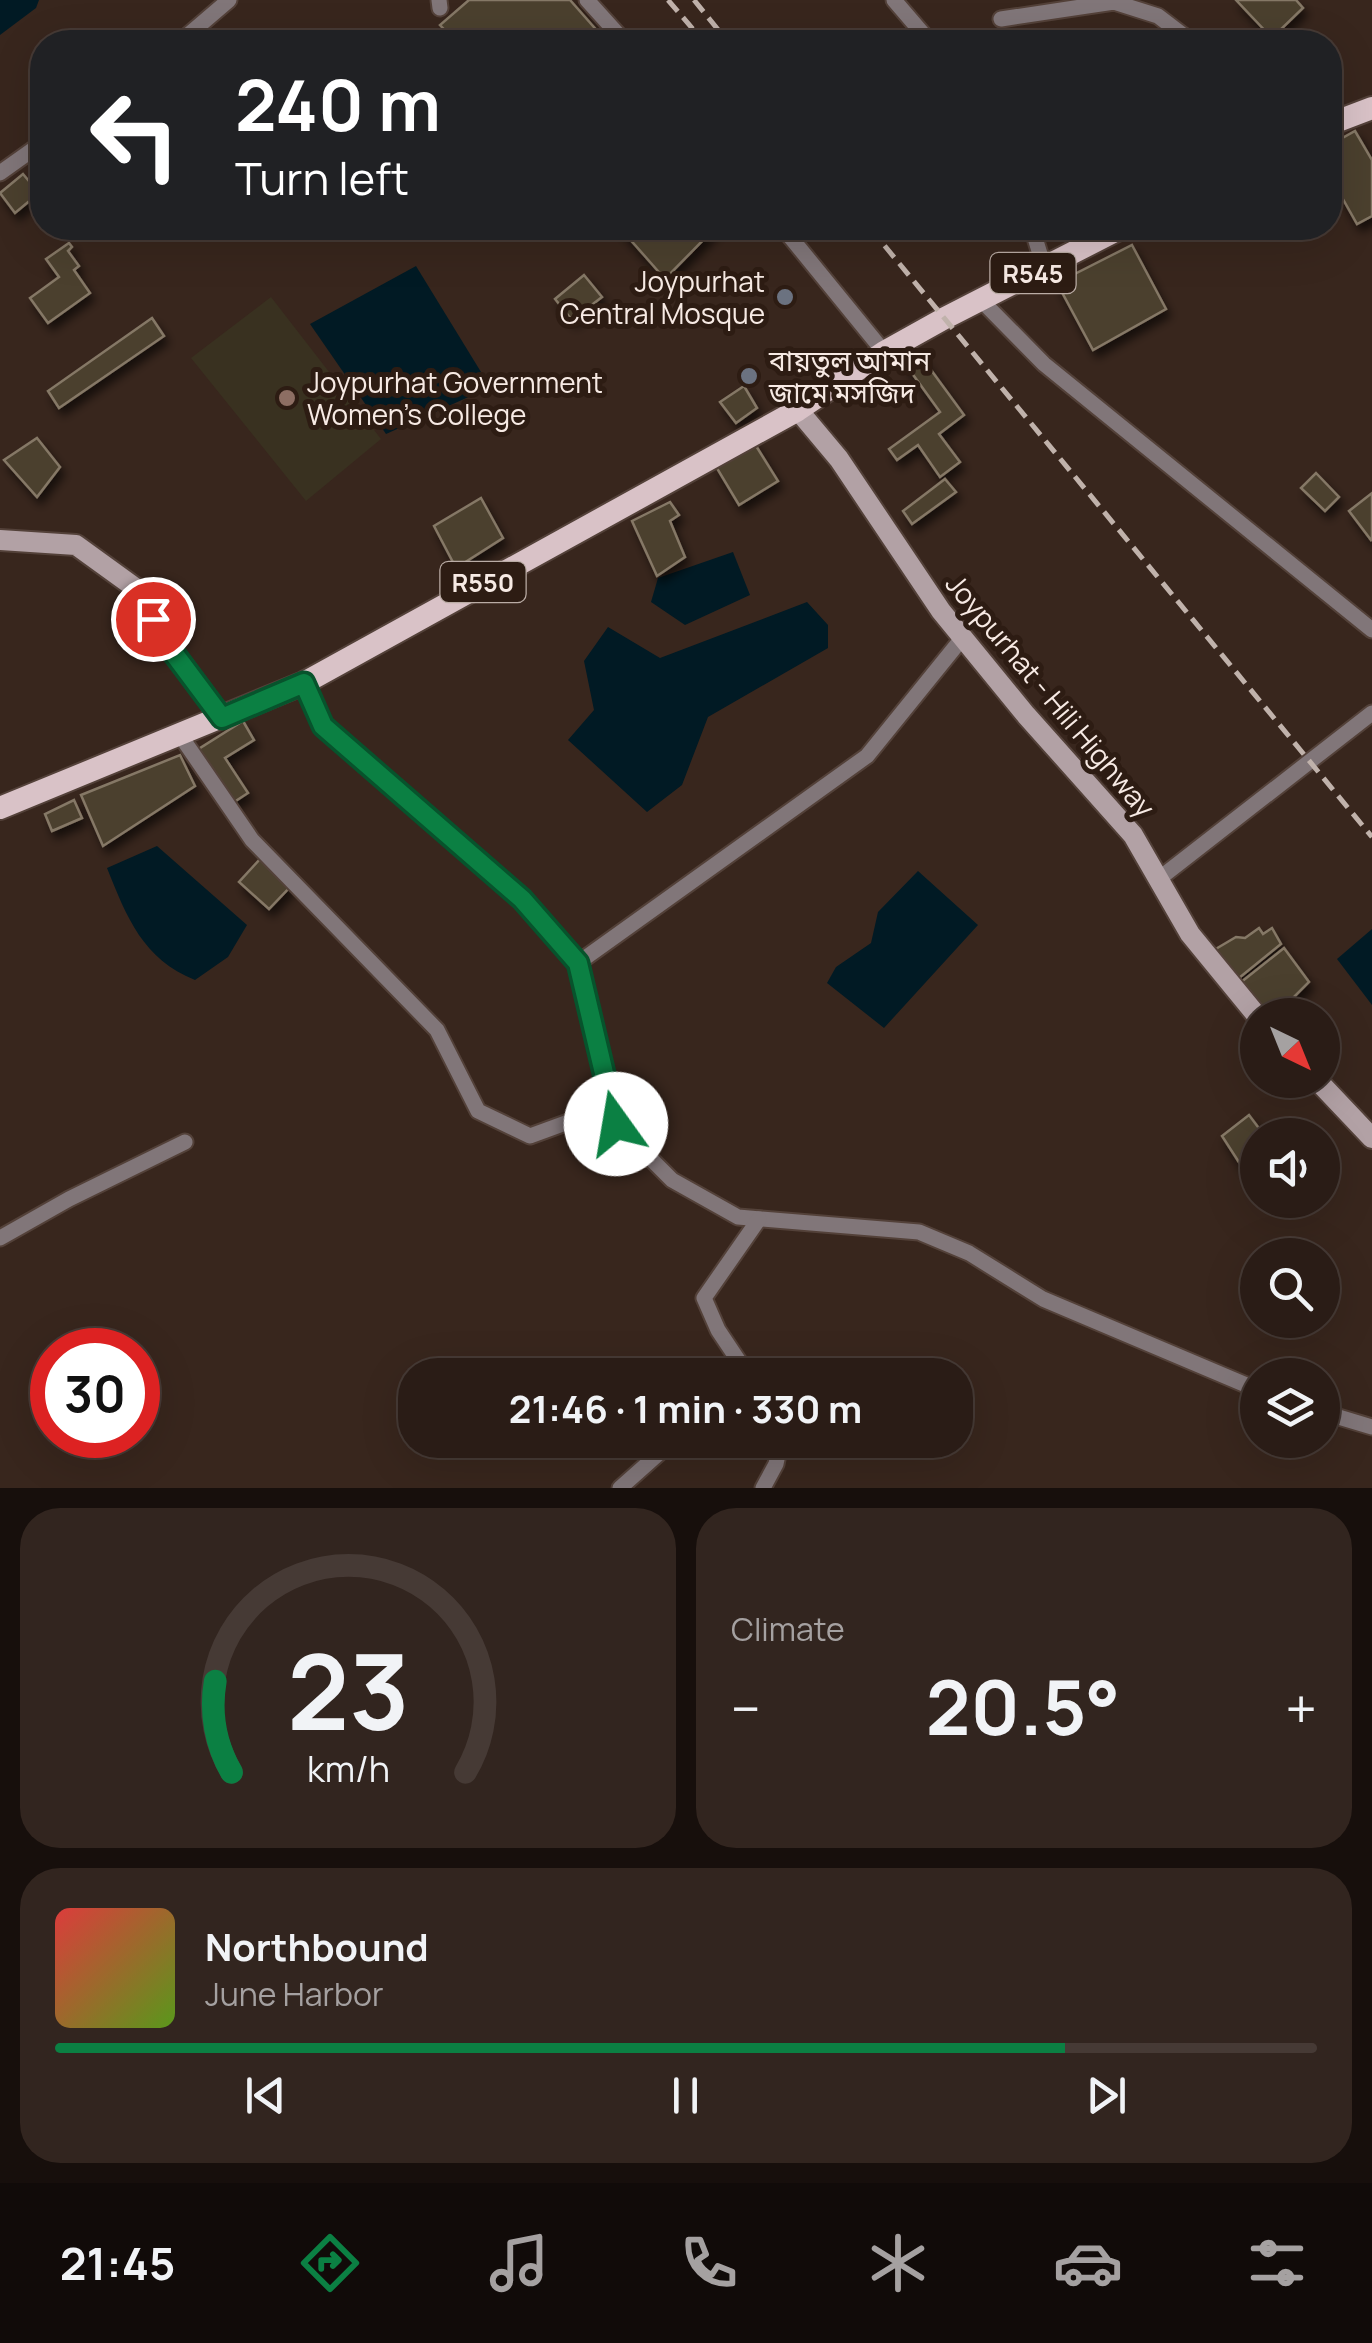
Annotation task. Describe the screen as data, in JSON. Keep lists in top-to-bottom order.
{
  "streets": {
    "main road": ["R545", "R550", "Joypurhat - Hili Highway"]
  },
  "crossings": [
    ["R545", "R550"],
    ["R550", "Joypurhat - Hili Highway"]
  ],
  "places": ["Joypurhat Central Mosque", "বায়তুল আমান জামে মসজিদ", "Joypurhat Government Women's College"],
  "north": "bottom right",
  "page": {
    "turn": ["240 m", "Turn left"],
    "limit": "30",
    "trip": "21:46 · 1 min · 330 m",
    "tile": "Climate",
    "heat": ["−", "20.5°", "+"],
    "song": ["Northbound", "June Harbor"],
    "tabs": "21:45",
    "gauge": ["23", "km/h"]
  }
}
